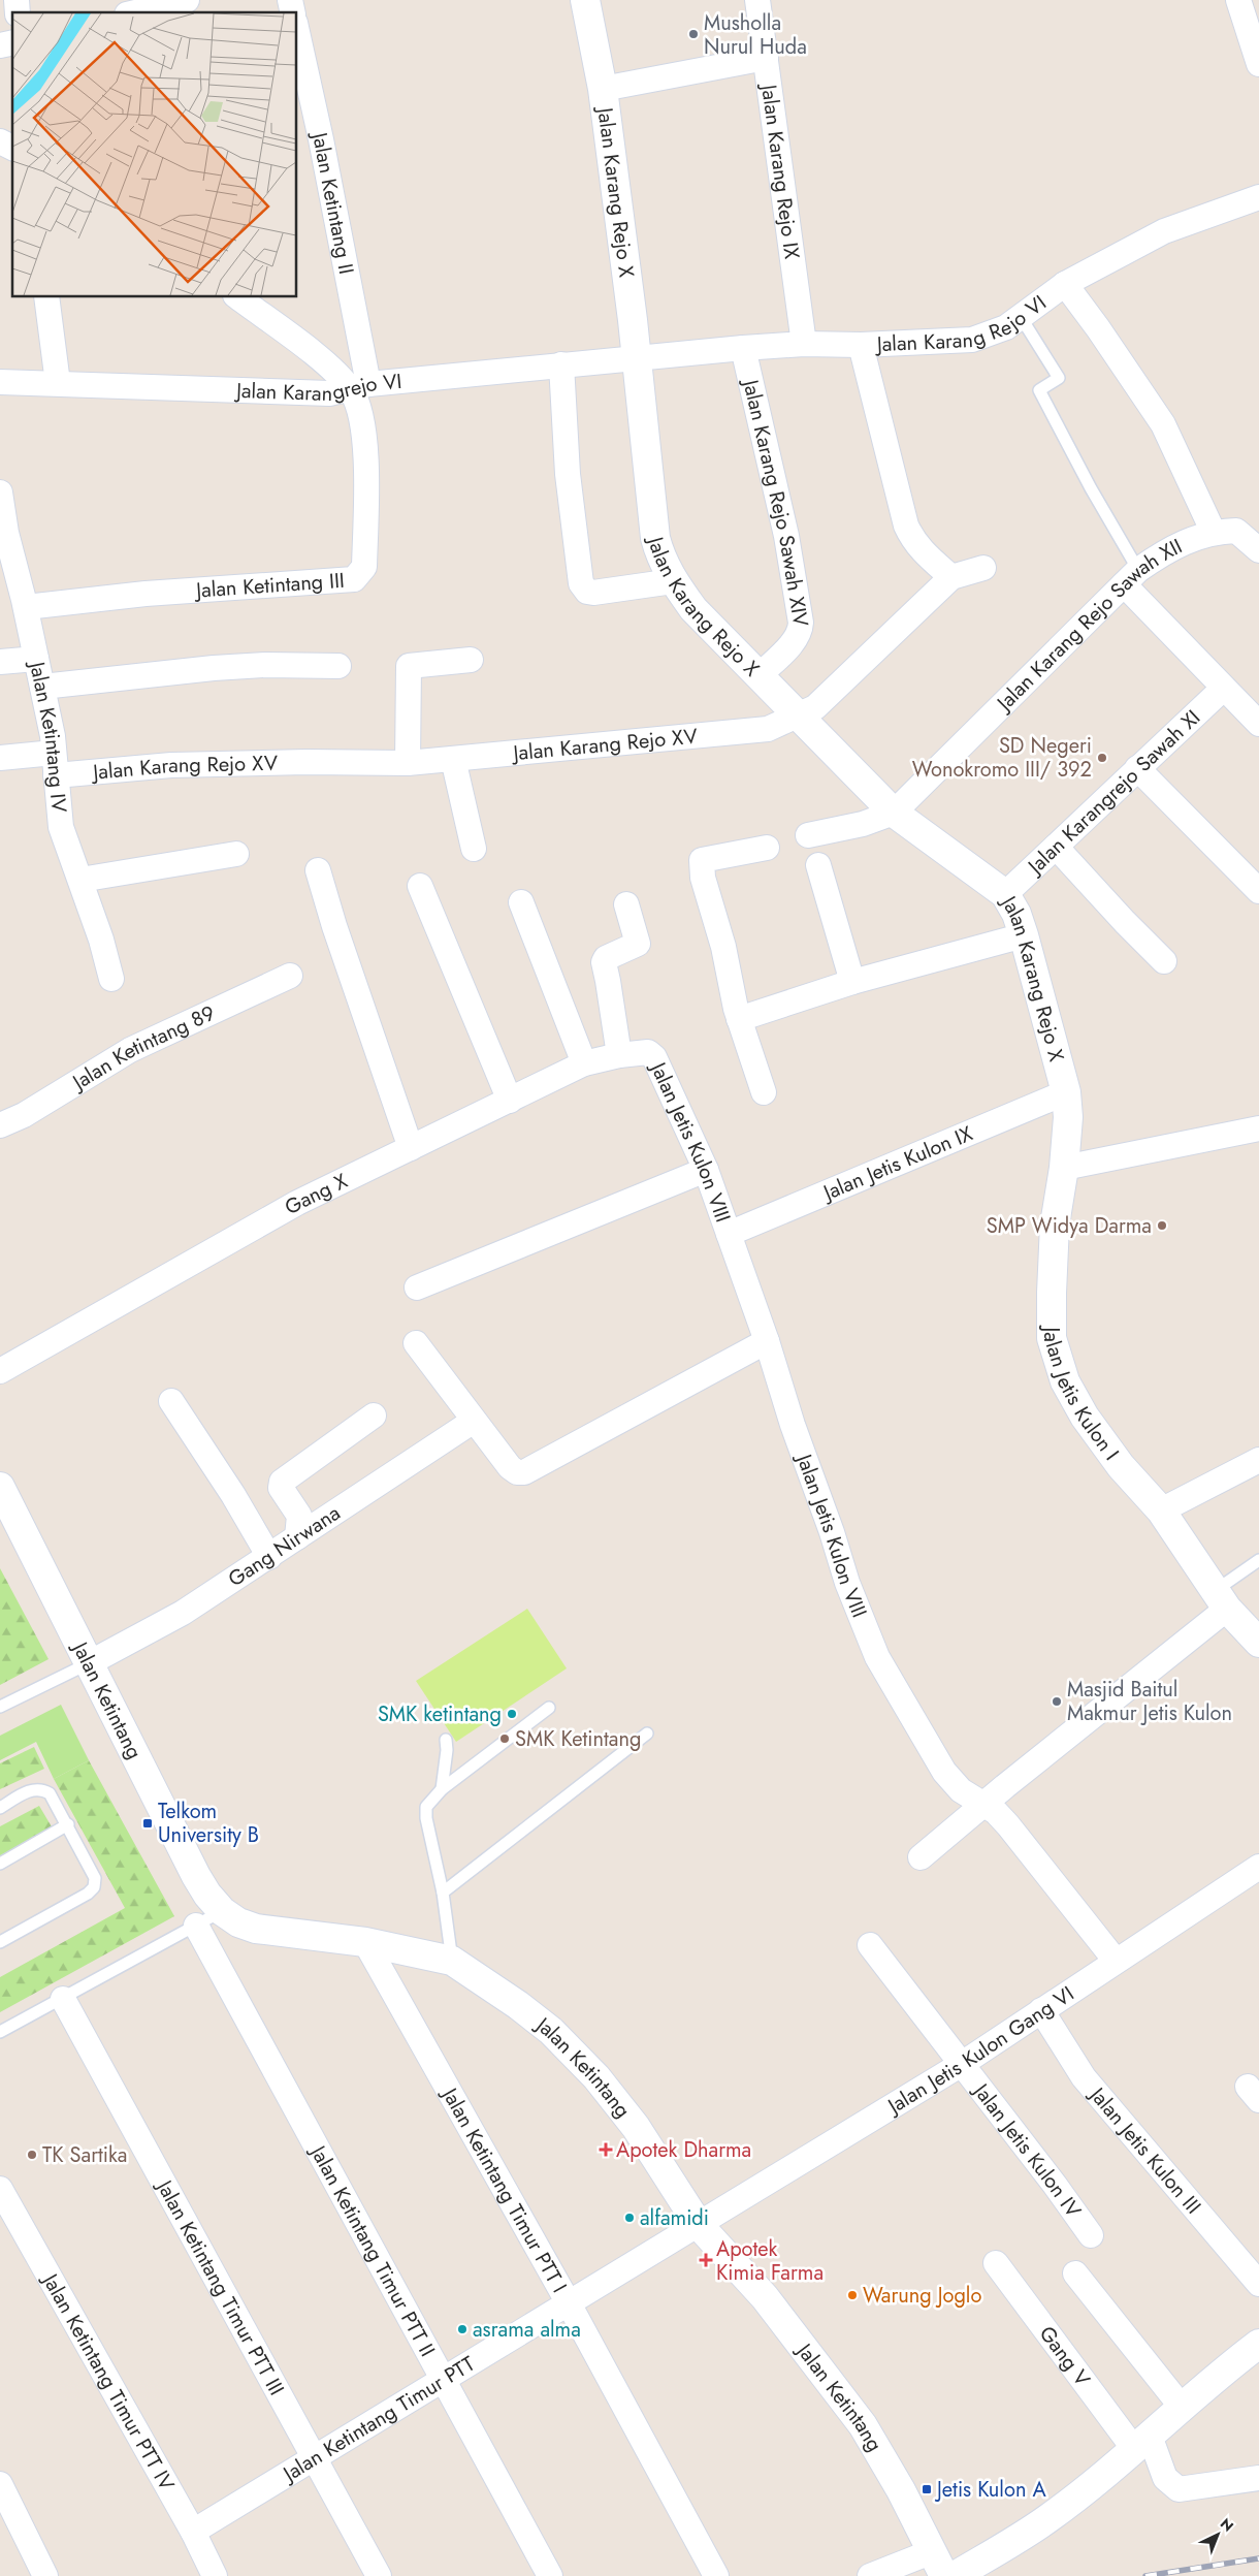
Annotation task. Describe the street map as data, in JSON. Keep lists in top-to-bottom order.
{
  "streets": {
    "street": [
      "Jalan Karang Rejo IX",
      "Jalan Karang Rejo X",
      "Jalan Ketintang II",
      "Jalan Karang Rejo VI",
      "Jalan Karangrejo VI",
      "Jalan Karang Rejo Sawah XIV",
      "Jalan Ketintang III",
      "Jalan Karang Rejo Sawah XII",
      "Jalan Ketintang IV",
      "Jalan Karang Rejo XV",
      "Jalan Karangrejo Sawah XI",
      "Jalan Ketintang 89",
      "Jalan Jetis Kulon VIII",
      "Jalan Jetis Kulon IX",
      "Gang X",
      "Jalan Jetis Kulon I",
      "Gang Nirwana",
      "Jalan Ketintang",
      "Jalan Jetis Kulon Gang VI",
      "Jalan Jetis Kulon III",
      "Jalan Jetis Kulon IV",
      "Jalan Ketintang Timur PTT I",
      "Jalan Ketintang Timur PTT II",
      "Jalan Ketintang Timur PTT III",
      "Gang V",
      "Jalan Ketintang Timur PTT IV",
      "Jalan Ketintang Timur PTT"
    ]
  },
  "crossings": [
    ["Jalan Karang Rejo IX", "Jalan Karang Rejo VI"],
    ["Jalan Karang Rejo X", "Jalan Karang Rejo VI"],
    ["Jalan Karang Rejo X", "Jalan Karangrejo VI"],
    ["Jalan Karang Rejo X", "Jalan Karang Rejo Sawah XIV"],
    ["Jalan Karang Rejo X", "Jalan Karang Rejo Sawah XII"],
    ["Jalan Karang Rejo X", "Jalan Karang Rejo XV"],
    ["Jalan Karang Rejo X", "Jalan Karangrejo Sawah XI"],
    ["Jalan Karang Rejo X", "Jalan Jetis Kulon IX"],
    ["Jalan Karang Rejo X", "Jalan Jetis Kulon I"],
    ["Jalan Ketintang II", "Jalan Karangrejo VI"],
    ["Jalan Ketintang II", "Jalan Ketintang III"],
    ["Jalan Karang Rejo VI", "Jalan Karangrejo VI"],
    ["Jalan Karang Rejo VI", "Jalan Karang Rejo Sawah XIV"],
    ["Jalan Karangrejo VI", "Jalan Ketintang III"],
    ["Jalan Ketintang III", "Jalan Ketintang IV"],
    ["Jalan Ketintang IV", "Jalan Karang Rejo XV"],
    ["Jalan Jetis Kulon VIII", "Jalan Jetis Kulon IX"],
    ["Jalan Jetis Kulon VIII", "Gang X"],
    ["Jalan Jetis Kulon VIII", "Jalan Jetis Kulon Gang VI"],
    ["Jalan Jetis Kulon IX", "Jalan Jetis Kulon I"],
    ["Gang Nirwana", "Jalan Ketintang"],
    ["Jalan Ketintang", "Jalan Jetis Kulon Gang VI"],
    ["Jalan Ketintang", "Jalan Ketintang Timur PTT I"],
    ["Jalan Ketintang", "Jalan Ketintang Timur PTT"],
    ["Jalan Jetis Kulon Gang VI", "Jalan Jetis Kulon III"],
    ["Jalan Jetis Kulon Gang VI", "Jalan Jetis Kulon IV"],
    ["Jalan Jetis Kulon Gang VI", "Jalan Ketintang Timur PTT"],
    ["Jalan Ketintang Timur PTT I", "Jalan Ketintang Timur PTT"],
    ["Jalan Ketintang Timur PTT II", "Jalan Ketintang Timur PTT"],
    ["Jalan Ketintang Timur PTT III", "Jalan Ketintang Timur PTT"],
    ["Jalan Ketintang Timur PTT IV", "Jalan Ketintang Timur PTT"]
  ],
  "places": {
    "other": [
      "Musholla Nurul Huda",
      "SD Negeri Wonokromo III/ 392",
      "SMP Widya Darma",
      "Masjid Baitul Makmur Jetis Kulon",
      "SMK ketintang",
      "SMK Ketintang",
      "TK Sartika",
      "alfamidi",
      "Warung Joglo",
      "asrama alma"
    ],
    "transit": ["Telkom University B", "Jetis Kulon A"],
    "health": ["Apotek Dharma", "Apotek Kimia Farma"]
  },
  "north": "top right"
}
